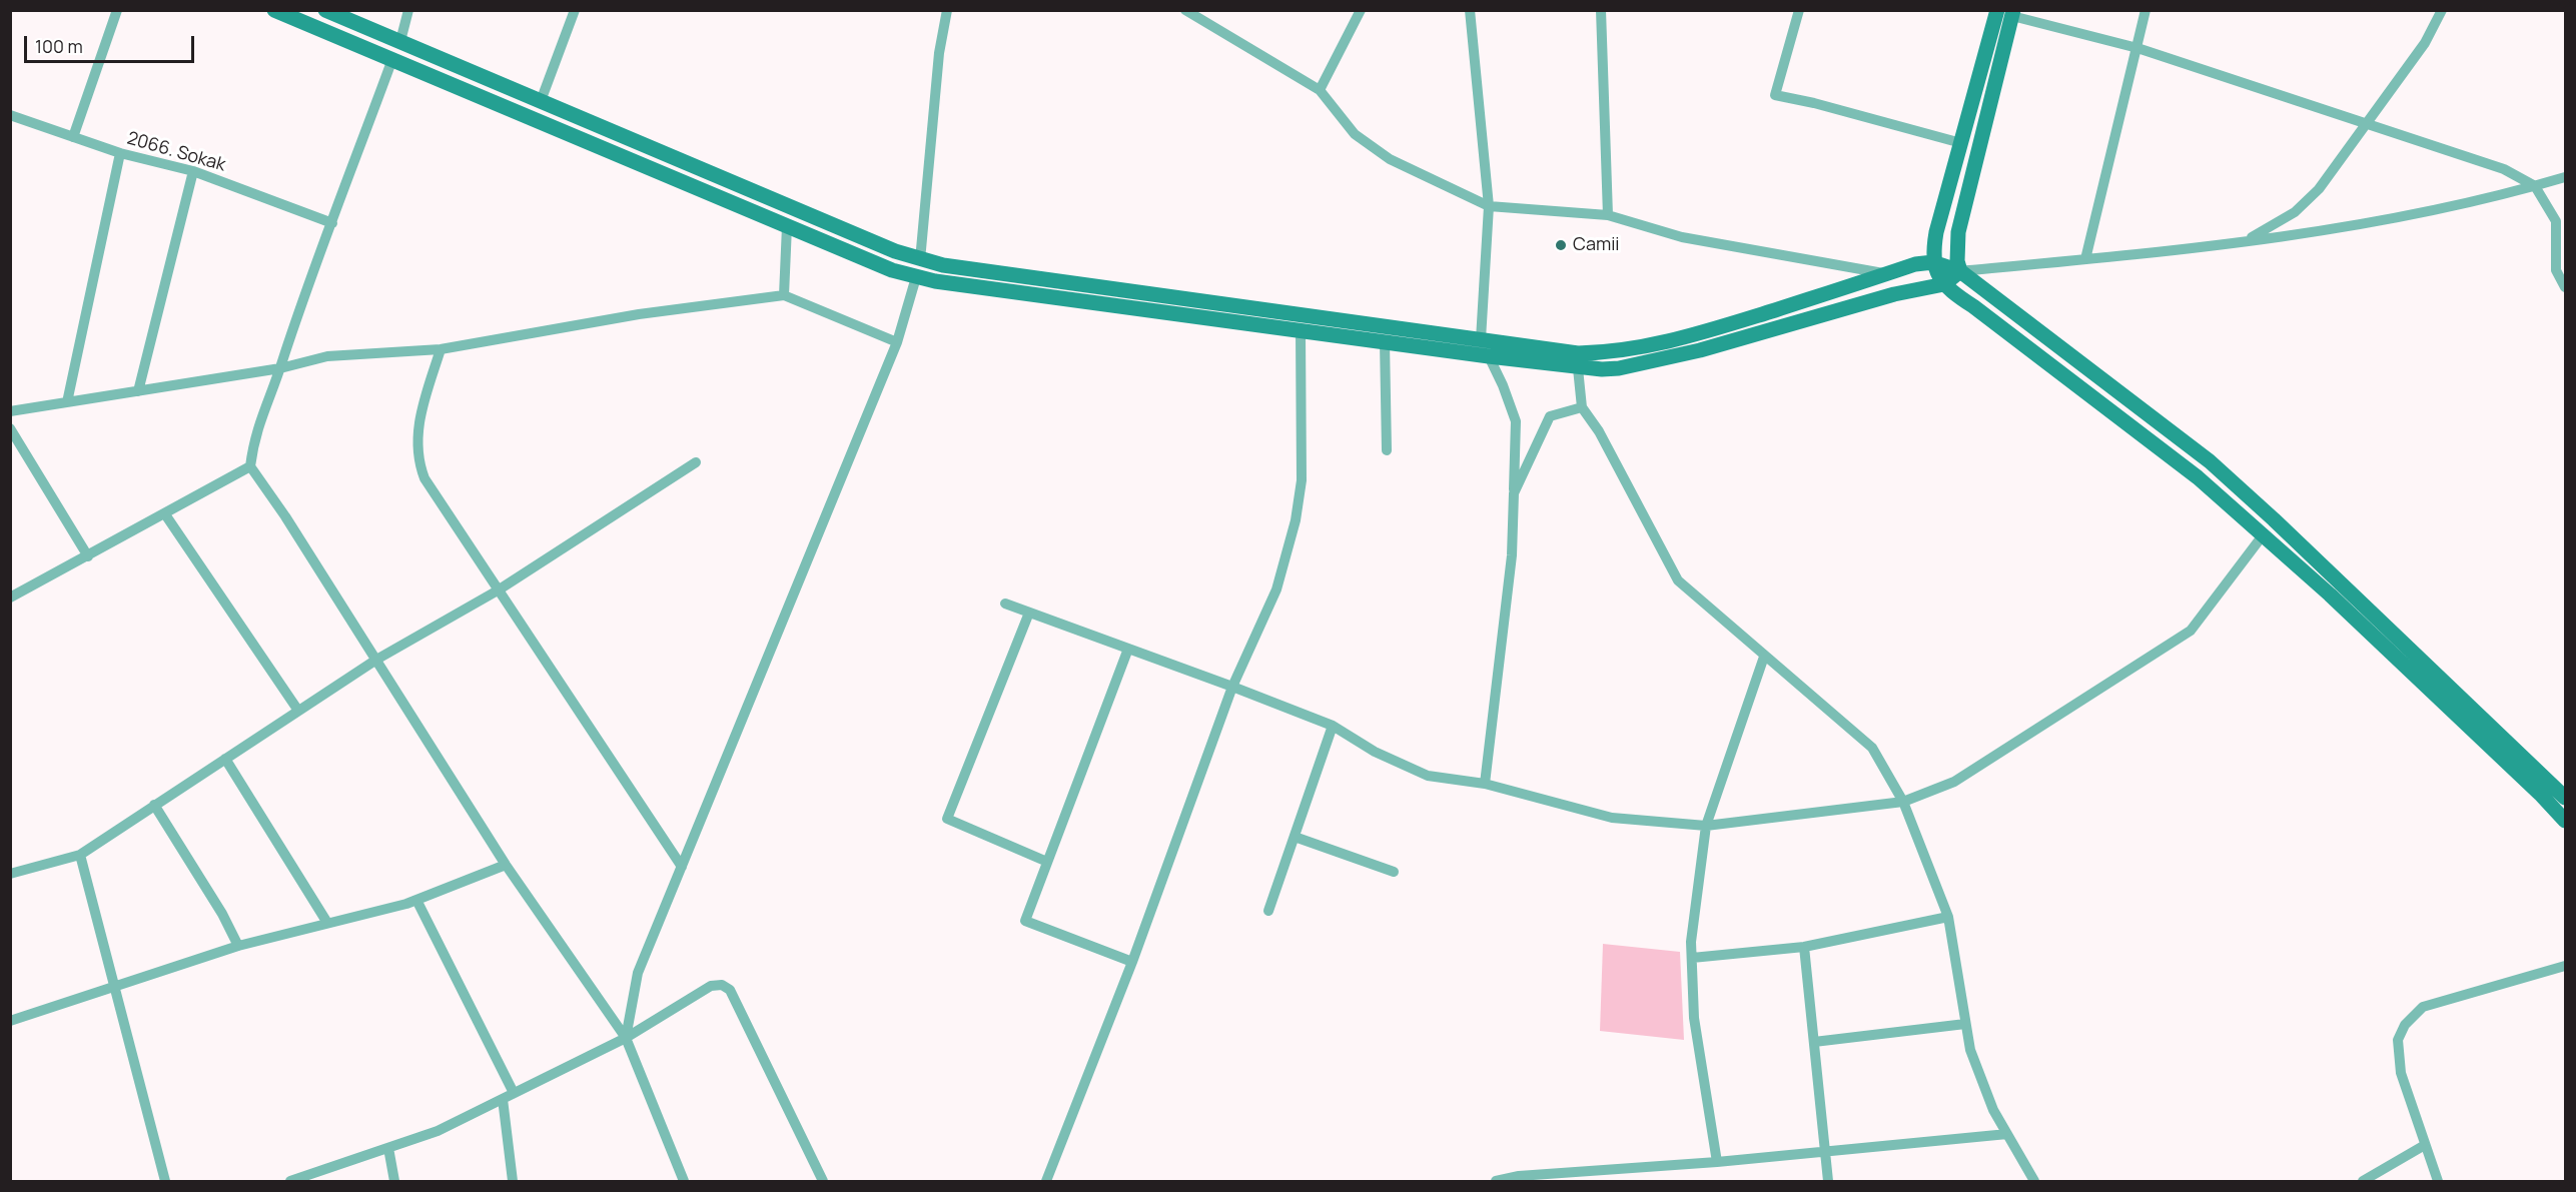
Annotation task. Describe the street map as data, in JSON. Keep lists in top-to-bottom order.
{
  "streets": {
    "street": ["2066. Sokak"]
  },
  "places": ["Camii"],
  "scale_bar": "100 m"
}
